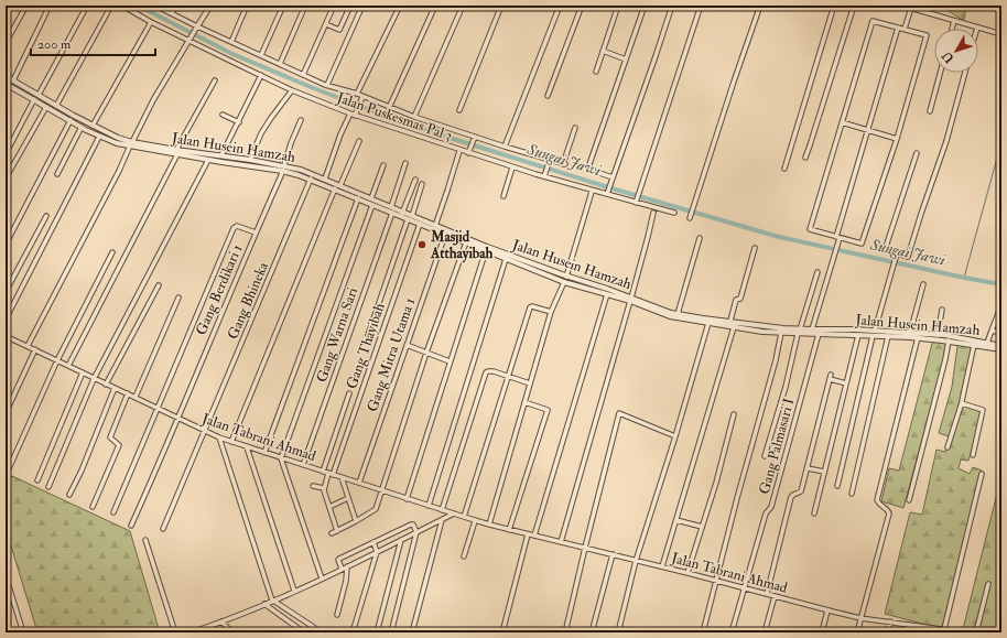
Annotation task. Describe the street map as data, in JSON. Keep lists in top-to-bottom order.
{
  "streets": {
    "street": [
      "Jalan Puskesmas Pal 3",
      "Jalan Husein Hamzah",
      "Gang Berdikari 1",
      "Gang Bhineka",
      "Gang Warna Sari",
      "Gang Thayibah",
      "Gang Mitra Utama 1",
      "Jalan Tabrani Ahmad",
      "Gang Palmasari I"
    ]
  },
  "crossings": [
    ["Jalan Husein Hamzah", "Gang Berdikari 1"],
    ["Jalan Husein Hamzah", "Gang Bhineka"],
    ["Jalan Husein Hamzah", "Gang Warna Sari"],
    ["Jalan Husein Hamzah", "Gang Thayibah"],
    ["Jalan Husein Hamzah", "Gang Mitra Utama 1"],
    ["Jalan Husein Hamzah", "Gang Palmasari I"],
    ["Gang Berdikari 1", "Jalan Tabrani Ahmad"],
    ["Gang Bhineka", "Jalan Tabrani Ahmad"],
    ["Gang Warna Sari", "Jalan Tabrani Ahmad"],
    ["Gang Thayibah", "Jalan Tabrani Ahmad"],
    ["Gang Mitra Utama 1", "Jalan Tabrani Ahmad"],
    ["Jalan Tabrani Ahmad", "Gang Palmasari I"]
  ],
  "water": ["Sungai Jawi"],
  "places": ["Masjid Atthayibah"],
  "scale_bar": "200 m",
  "north": "bottom left"
}
